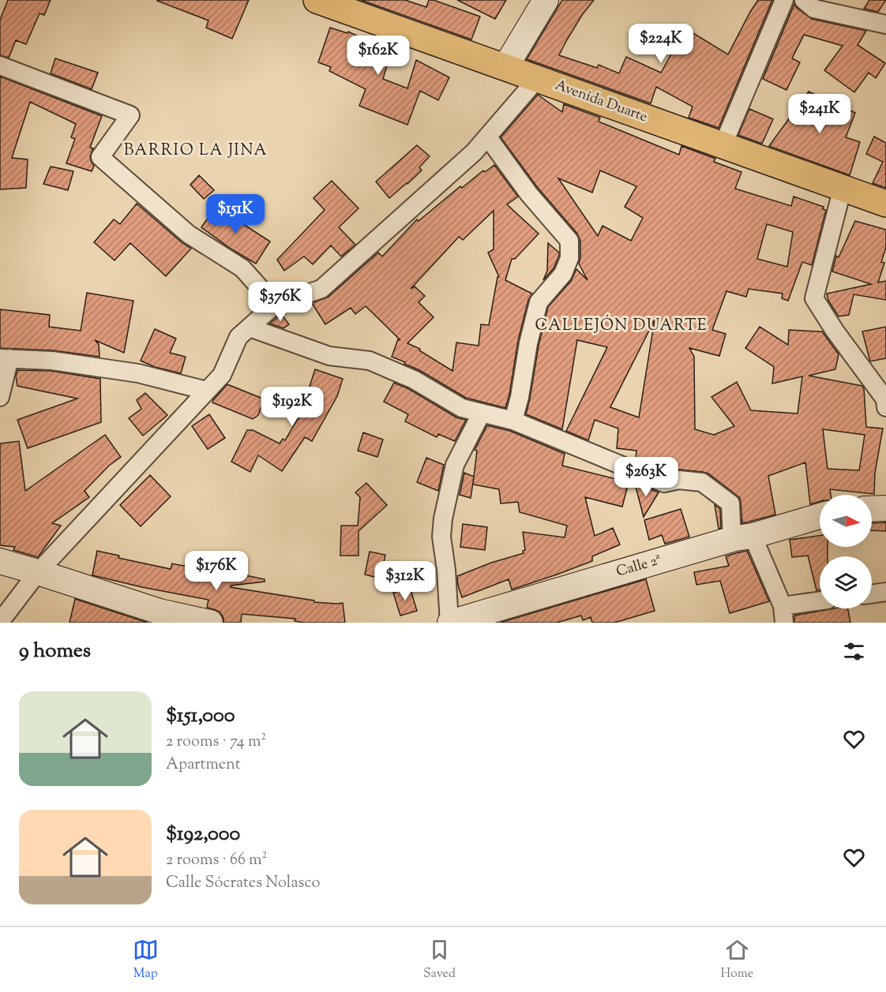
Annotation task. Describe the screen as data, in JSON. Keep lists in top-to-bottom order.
{
  "streets": {
    "main road": ["Avenida Duarte", "Calle 2ª"]
  },
  "districts": ["BARRIO LA JINA", "CALLEJÓN DUARTE"],
  "north": "right",
  "page": {
    "price": [
      "$224K",
      "$162K",
      "$241K",
      "$151K",
      "$376K",
      "$192K",
      "$263K",
      "$176K",
      "$312K"
    ],
    "heading": "9 homes",
    "list": [
      {
        "name": "$151,000",
        "note": "2 rooms · 74 m² · Apartment"
      },
      {
        "name": "$192,000",
        "note": "2 rooms · 66 m² · Calle Sócrates Nolasco"
      }
    ],
    "tabs": ["Map", "Saved", "Home"]
  }
}
